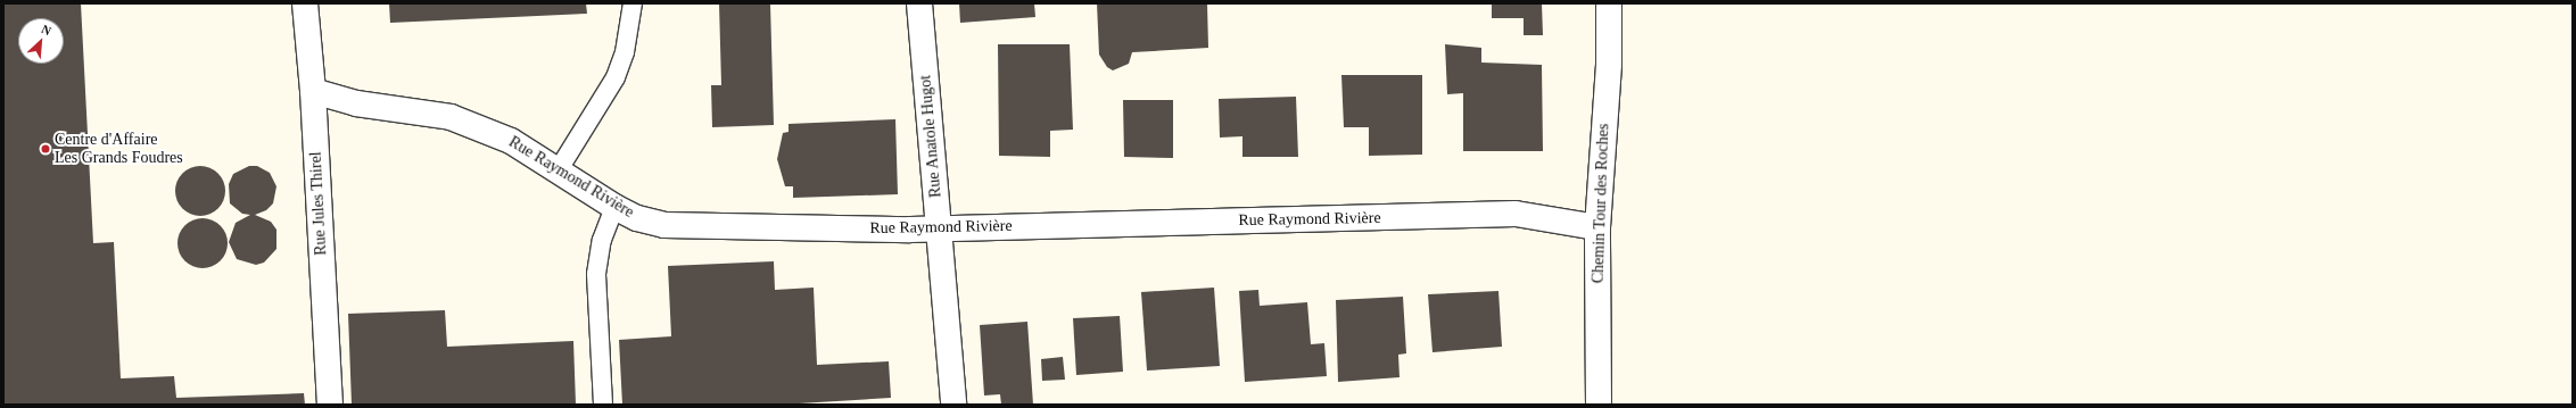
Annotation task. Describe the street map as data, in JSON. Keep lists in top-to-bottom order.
{
  "streets": {
    "street": [
      "Rue Anatole Hugot",
      "Rue Raymond Rivière",
      "Rue Jules Thirel",
      "Chemin Tour des Roches"
    ]
  },
  "crossings": [
    ["Rue Anatole Hugot", "Rue Raymond Rivière"],
    ["Rue Raymond Rivière", "Rue Jules Thirel"],
    ["Rue Raymond Rivière", "Chemin Tour des Roches"]
  ],
  "places": ["Centre d'Affaire Les Grands Foudres"],
  "north": "top right"
}
